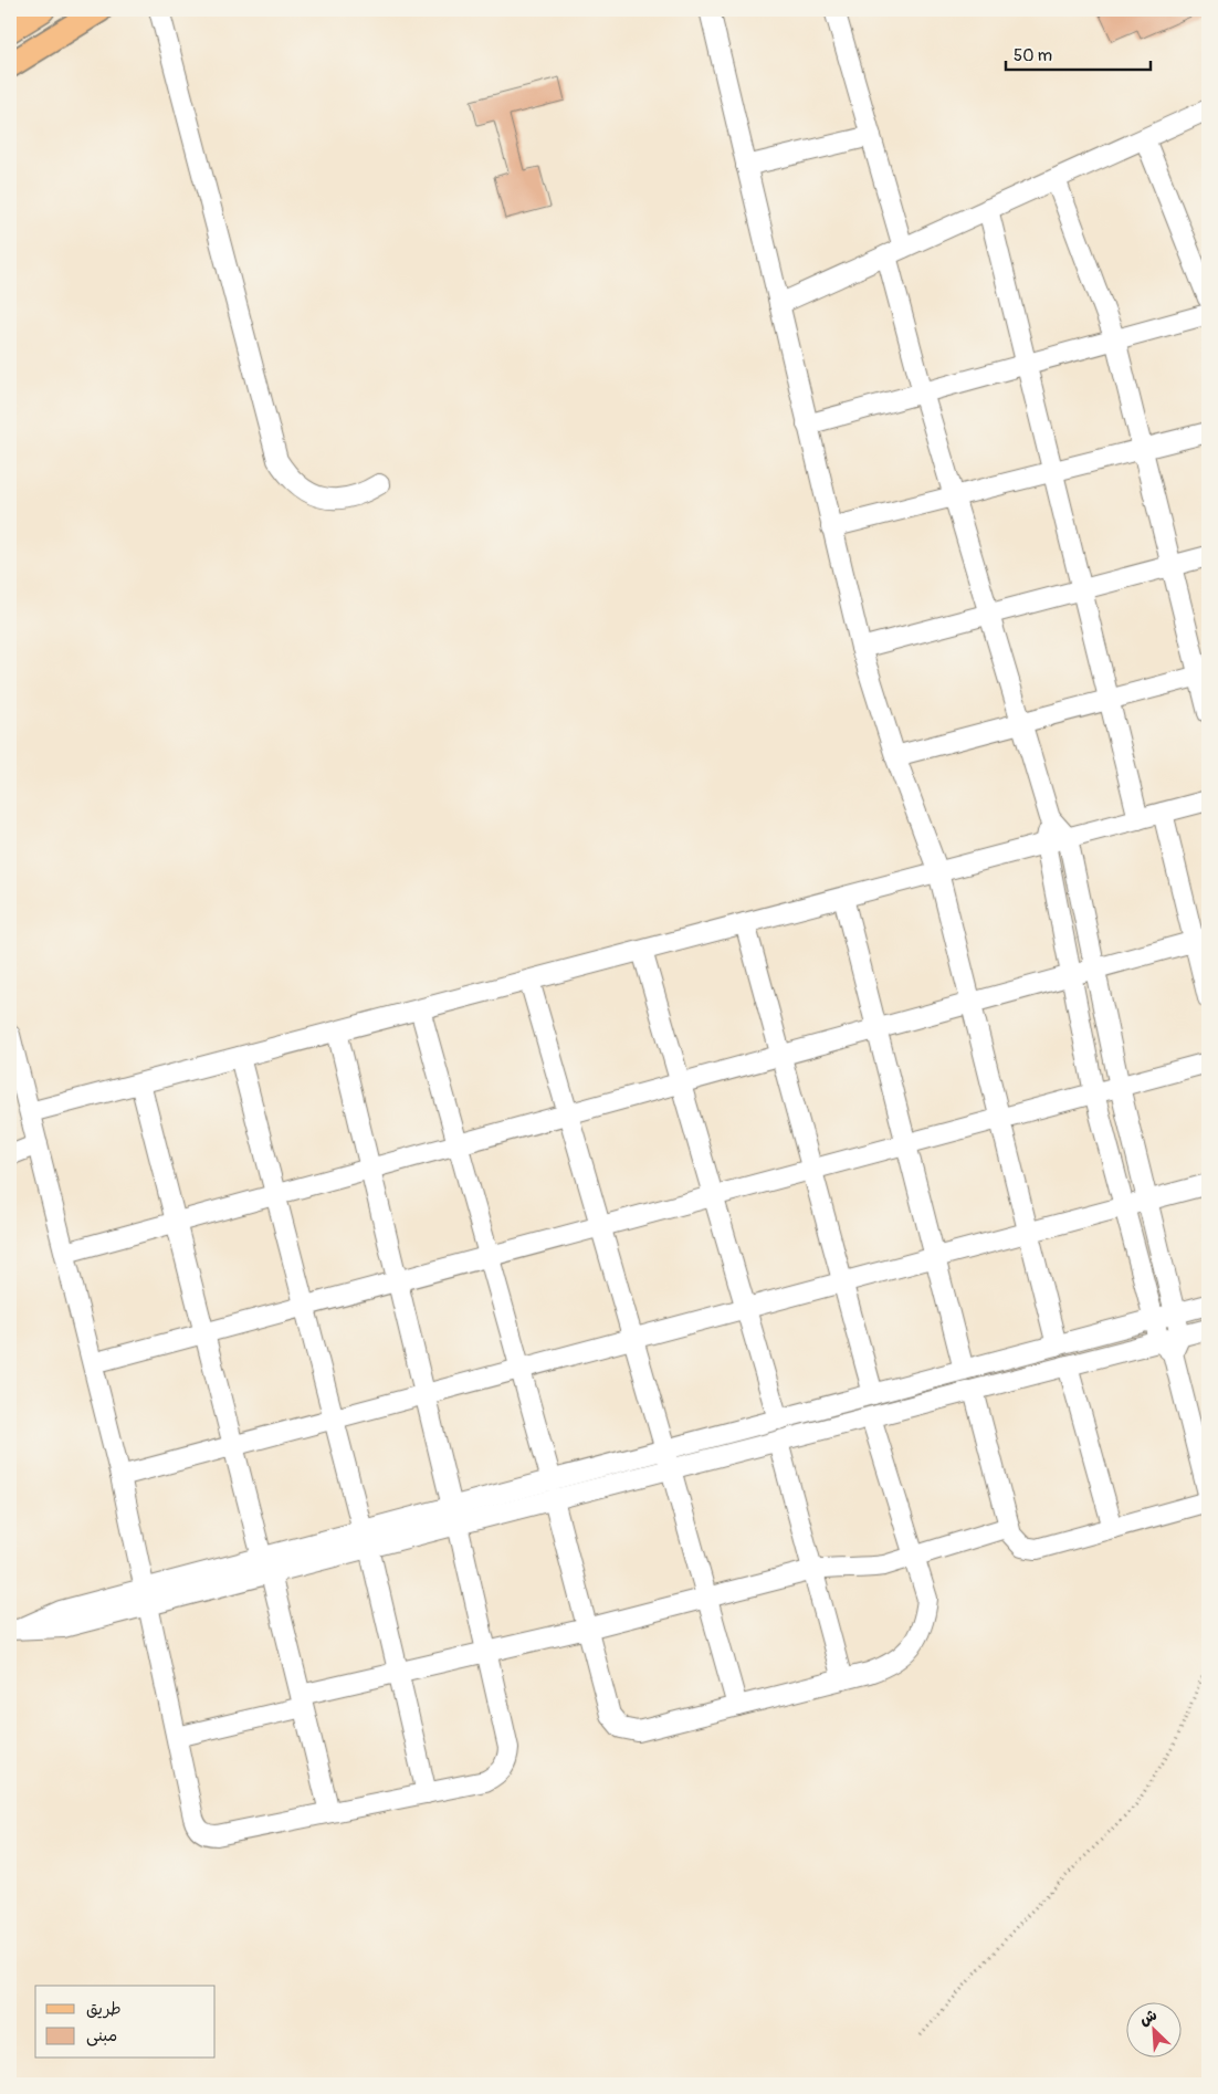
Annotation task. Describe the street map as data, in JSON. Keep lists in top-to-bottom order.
{
  "legend": ["طريق", "مبنى"],
  "scale_bar": "50 m",
  "north": "top left"
}
